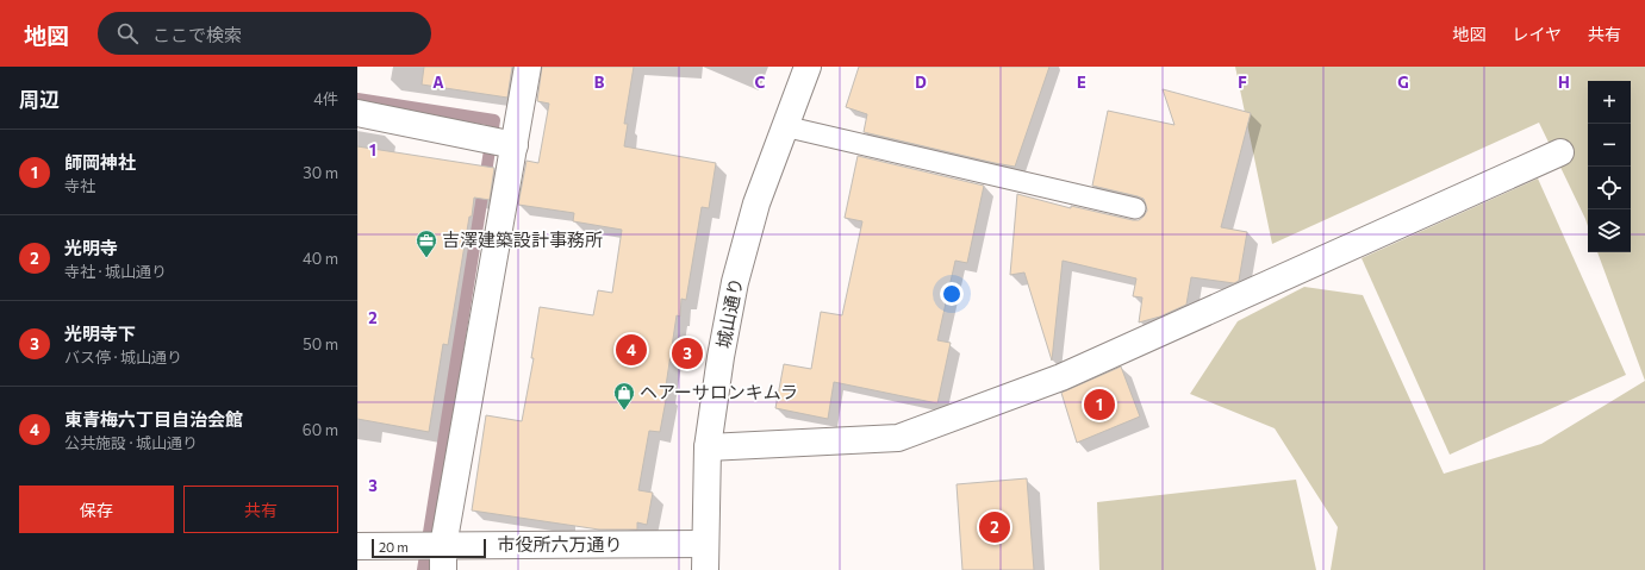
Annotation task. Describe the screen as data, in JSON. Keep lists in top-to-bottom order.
{
  "streets": {
    "street": ["城山通り", "市役所六万通り"]
  },
  "crossings": [
    ["城山通り", "市役所六万通り"]
  ],
  "places": {
    "office": ["吉澤建築設計事務所"],
    "shop": ["ヘアーサロンキムラ"]
  },
  "scale_bar": "20 m",
  "page": {
    "header": "地図",
    "search": "ここで検索",
    "nav": ["地図", "レイヤ", "共有"],
    "heading": ["周辺", "4件"],
    "map_buttons": ["+", "−"],
    "list": [
      {
        "mark": "1",
        "name": "師岡神社",
        "note": "寺社",
        "value": "30 m"
      },
      {
        "mark": "2",
        "name": "光明寺",
        "note": "寺社 · 城山通り",
        "value": "40 m"
      },
      {
        "mark": "3",
        "name": "光明寺下",
        "note": "バス停 · 城山通り",
        "value": "50 m"
      },
      {
        "mark": "4",
        "name": "東青梅六丁目自治会館",
        "note": "公共施設 · 城山通り",
        "value": "60 m"
      }
    ],
    "pins": [
      "4",
      "3",
      "1",
      "2"
    ],
    "buttons": ["保存", "共有"],
    "scale": "20 m"
  },
  "grid": {
    "columns": [
      "A",
      "B",
      "C",
      "D",
      "E",
      "F",
      "G",
      "H"
    ],
    "rows": ["1", "2", "3"]
  }
}
